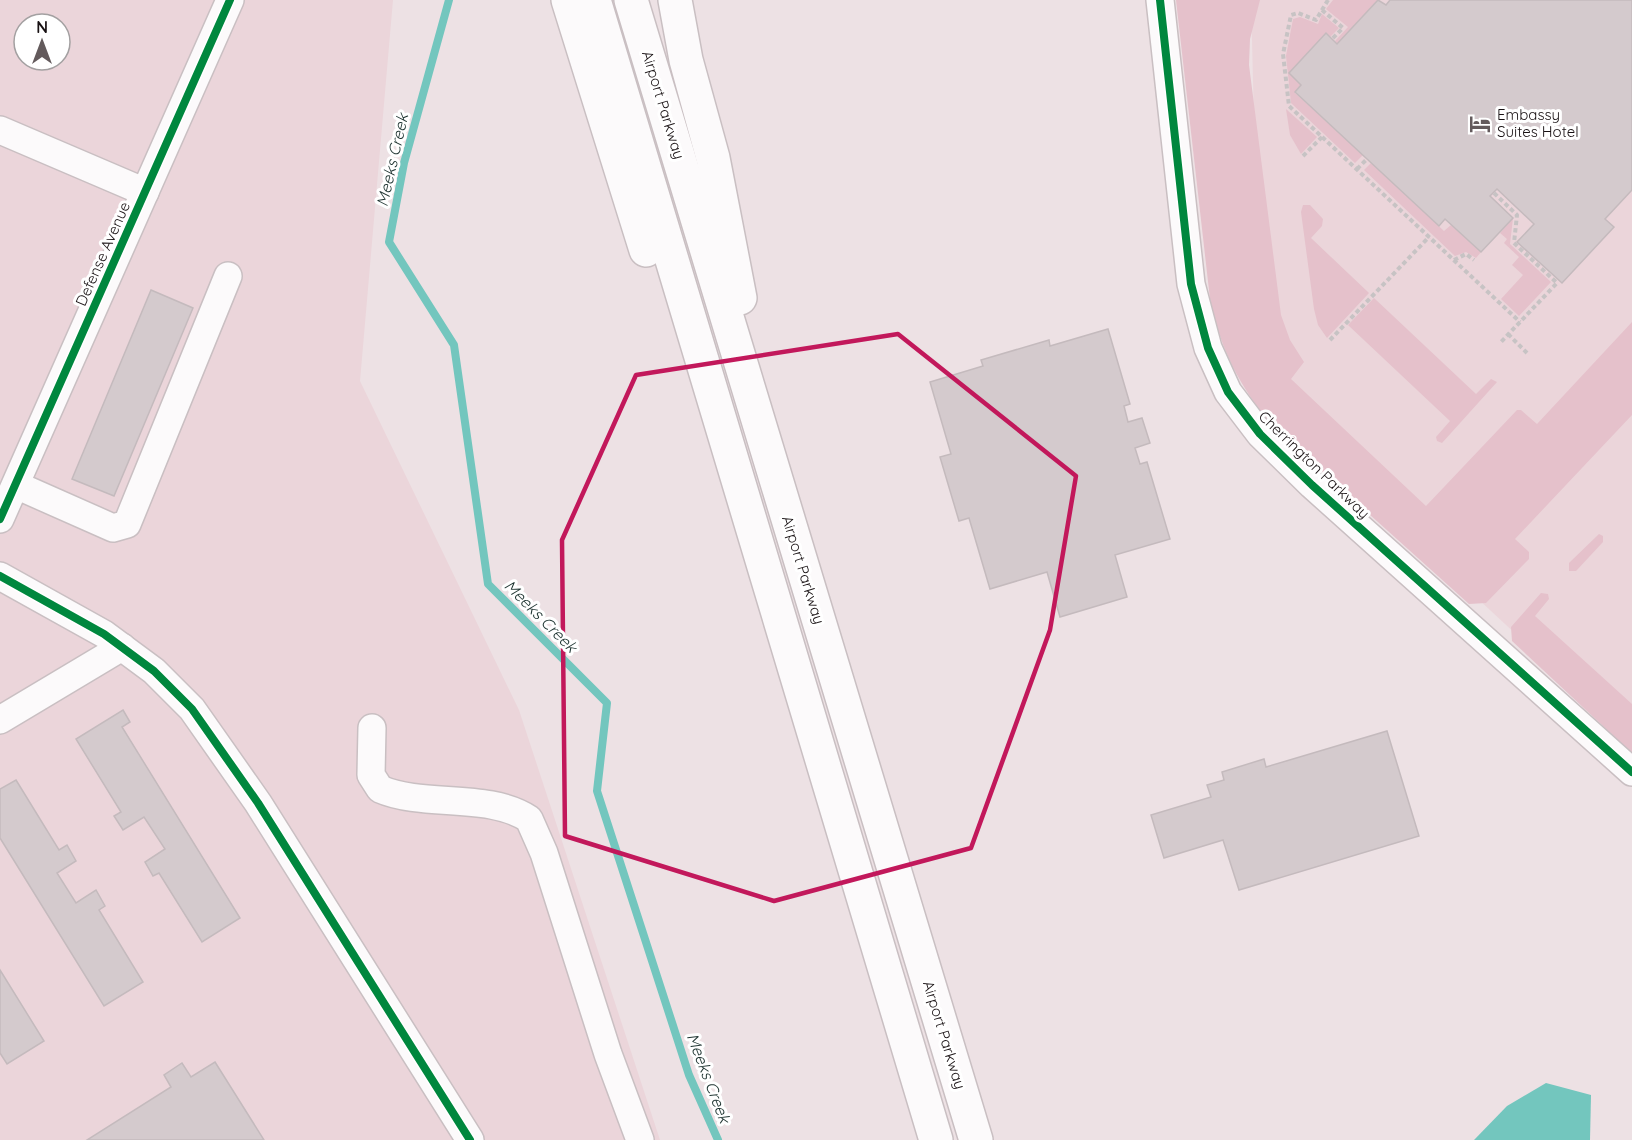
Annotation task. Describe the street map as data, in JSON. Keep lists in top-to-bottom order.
{
  "streets": {
    "highway": ["Airport Parkway"],
    "street": ["Defense Avenue", "Cherrington Parkway"]
  },
  "water": ["Meeks Creek"],
  "places": {
    "hotel": ["Embassy Suites Hotel"]
  },
  "north": "top"
}
